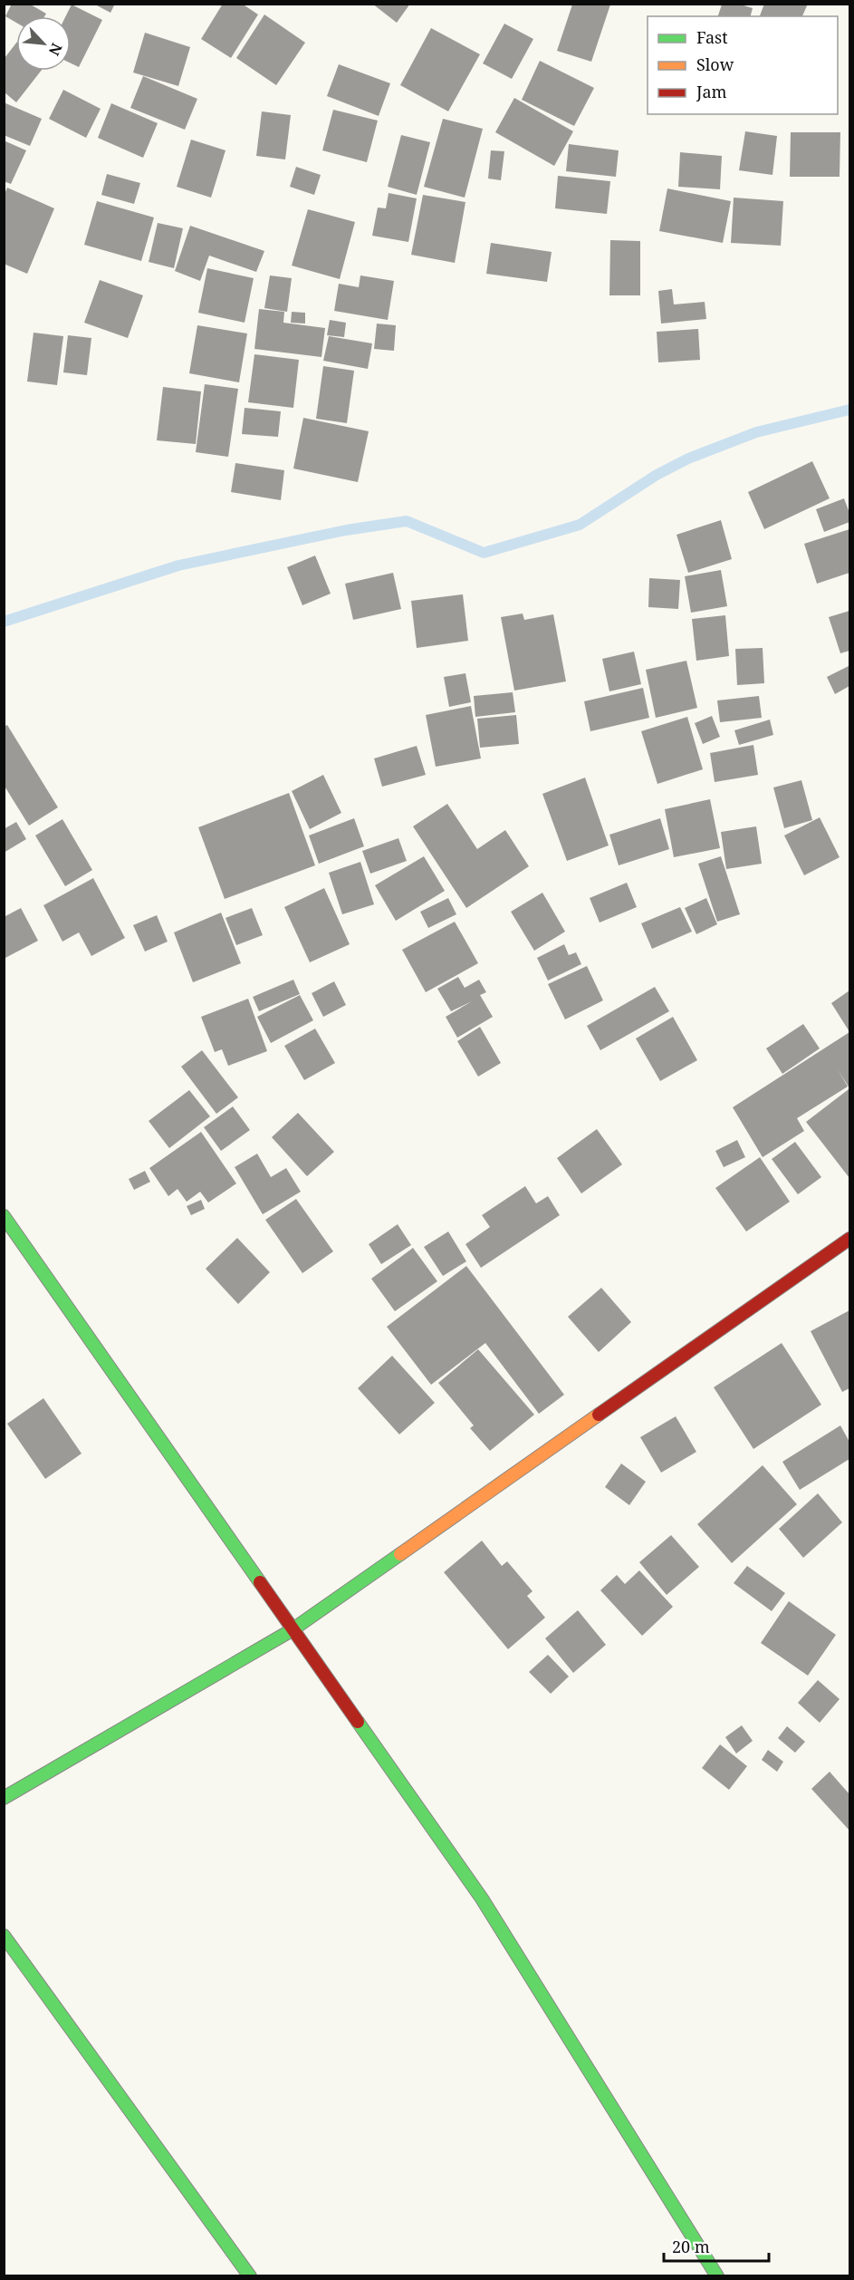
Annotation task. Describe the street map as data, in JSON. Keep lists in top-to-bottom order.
{
  "legend": ["Fast", "Slow", "Jam"],
  "scale_bar": "20 m",
  "north": "bottom right"
}
